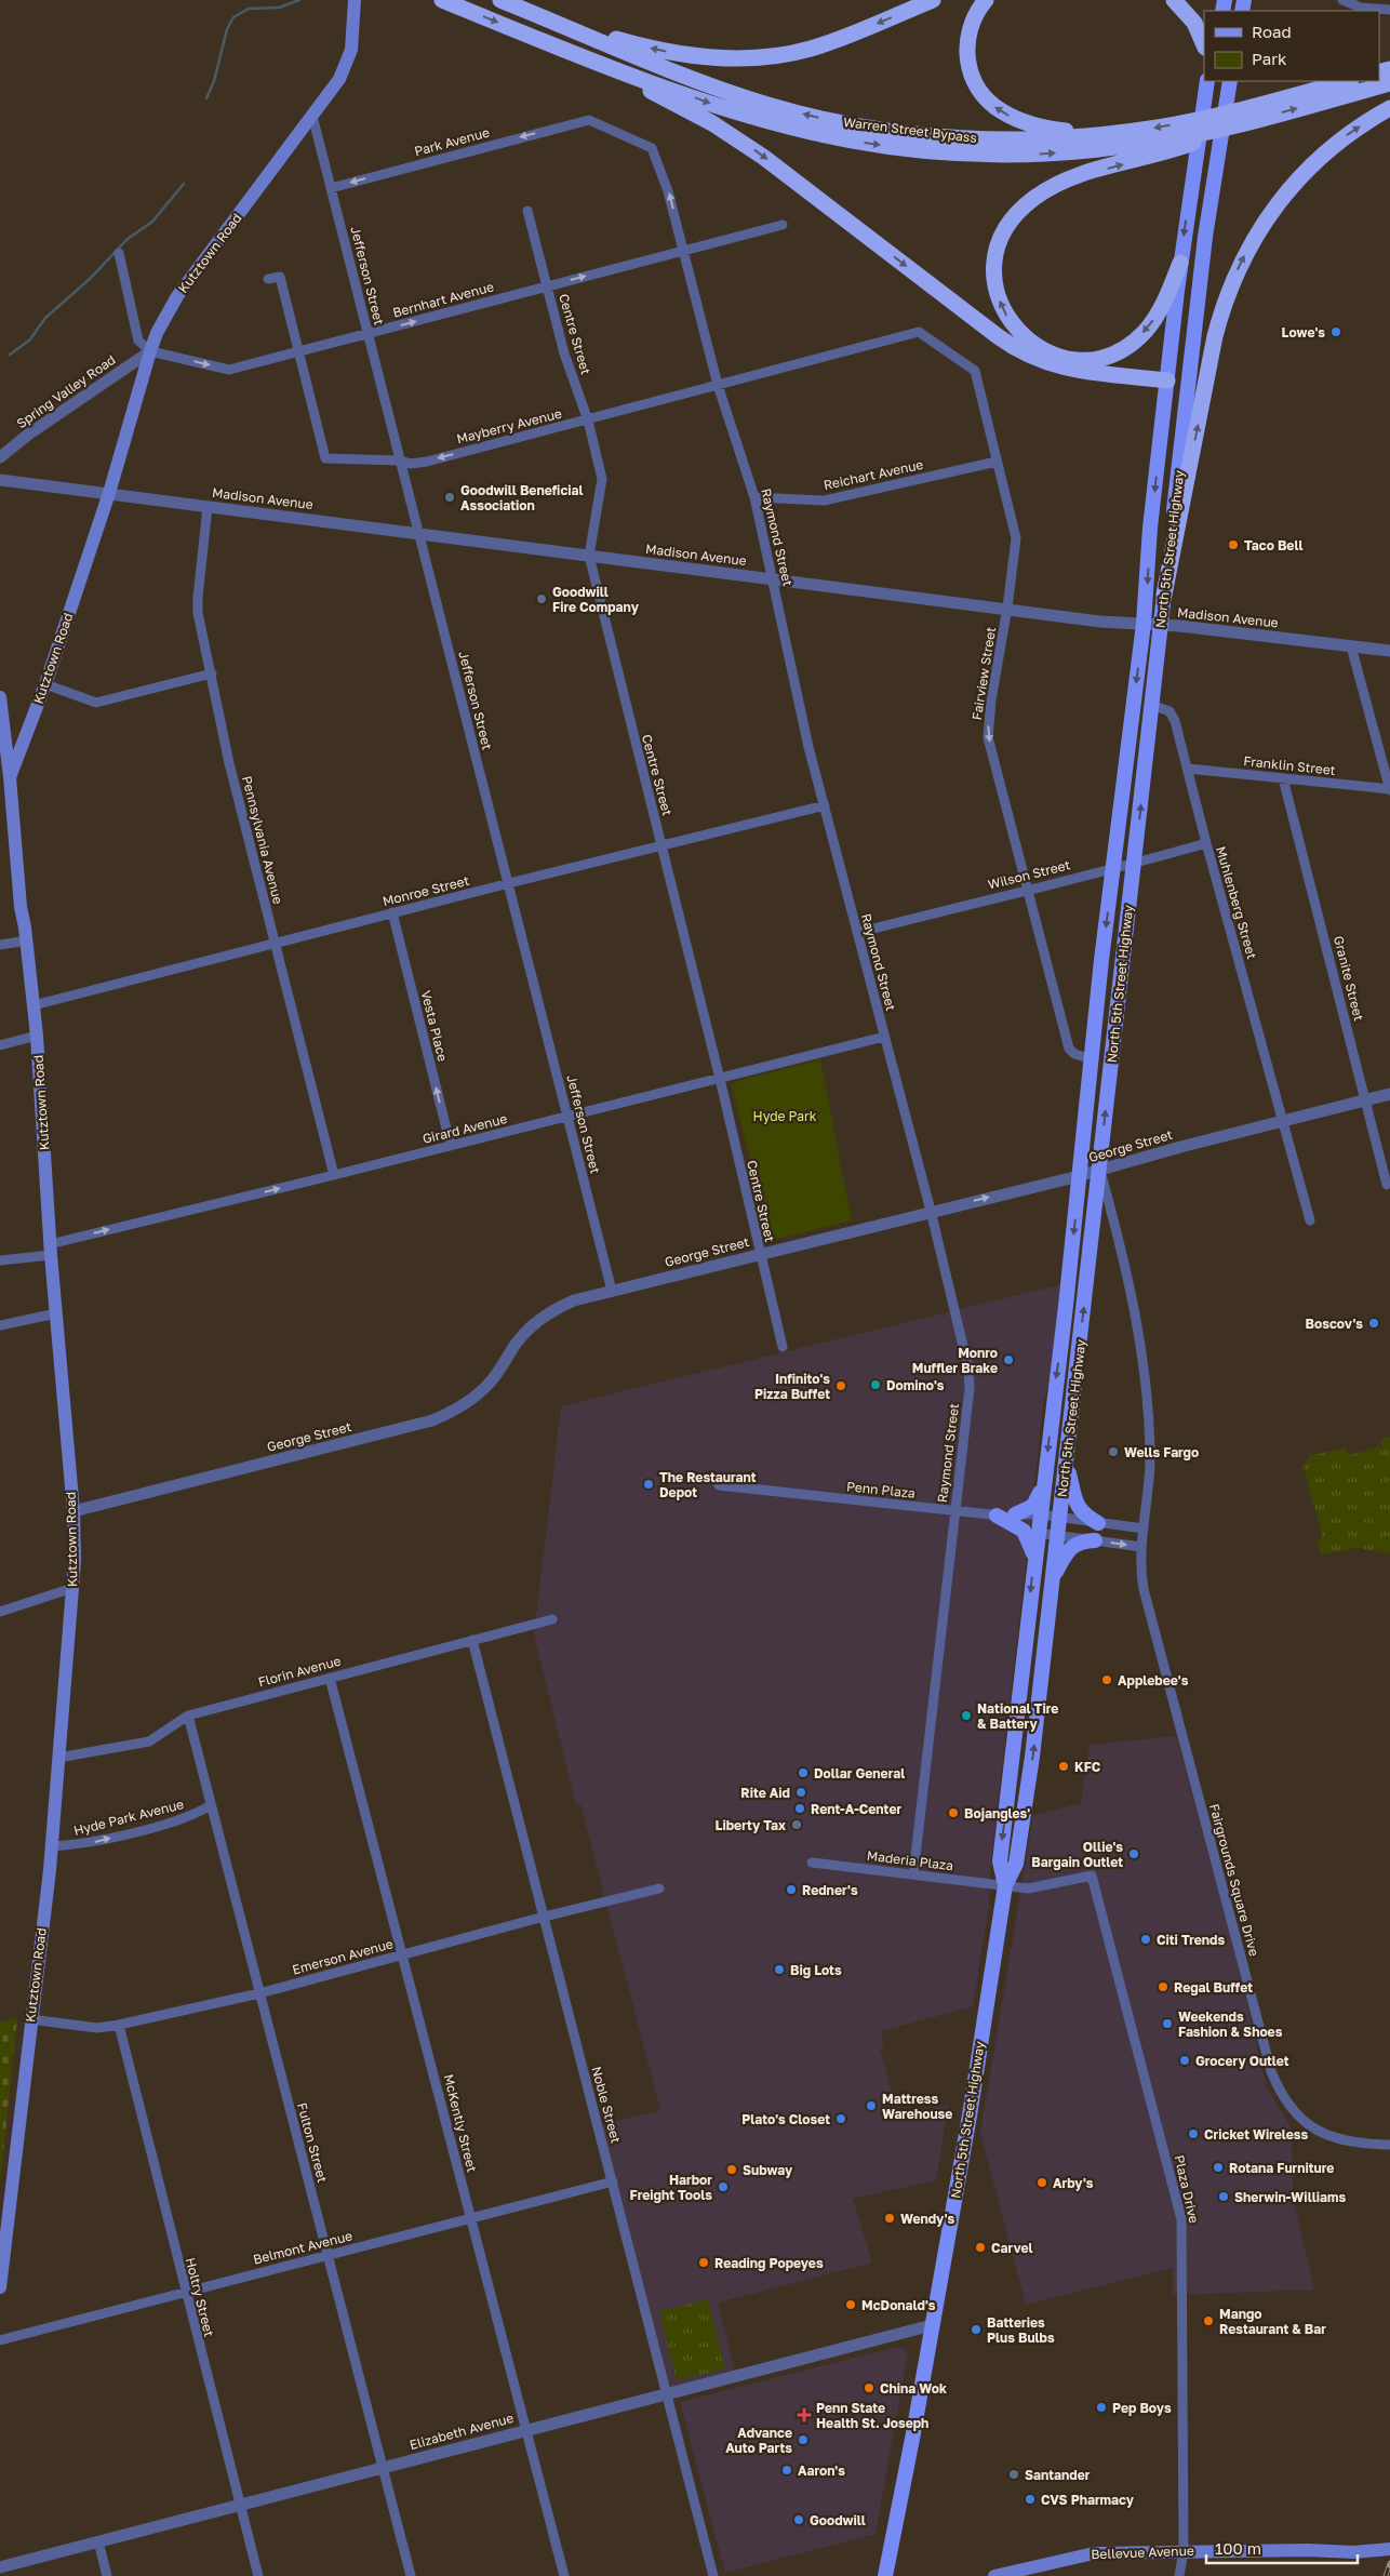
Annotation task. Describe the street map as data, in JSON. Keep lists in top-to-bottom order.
{
  "streets": {
    "highway": ["Warren Street Bypass"],
    "main road": ["Kutztown Road", "North 5th Street Highway", "Bellevue Avenue"],
    "street": [
      "Park Avenue",
      "Jefferson Street",
      "Bernhart Avenue",
      "Centre Street",
      "Spring Valley Road",
      "Mayberry Avenue",
      "Reichart Avenue",
      "Madison Avenue",
      "Raymond Street",
      "Fairview Street",
      "Franklin Street",
      "Pennsylvania Avenue",
      "Wilson Street",
      "Monroe Street",
      "Muhlenberg Street",
      "Granite Street",
      "Vesta Place",
      "Girard Avenue",
      "George Street",
      "Penn Plaza",
      "Florin Avenue",
      "Hyde Park Avenue",
      "Maderia Plaza",
      "Fairgrounds Square Drive",
      "Emerson Avenue",
      "Noble Street",
      "McKently Street",
      "Fulton Street",
      "Plaza Drive",
      "Belmont Avenue",
      "Holtry Street",
      "Elizabeth Avenue"
    ]
  },
  "crossings": [
    ["Park Avenue", "Jefferson Street"],
    ["Park Avenue", "Raymond Street"],
    ["Kutztown Road", "Jefferson Street"],
    ["Kutztown Road", "Bernhart Avenue"],
    ["Kutztown Road", "Spring Valley Road"],
    ["Kutztown Road", "Madison Avenue"],
    ["Kutztown Road", "Monroe Street"],
    ["Kutztown Road", "Girard Avenue"],
    ["Kutztown Road", "George Street"],
    ["Kutztown Road", "Florin Avenue"],
    ["Kutztown Road", "Hyde Park Avenue"],
    ["Kutztown Road", "Emerson Avenue"],
    ["Jefferson Street", "Bernhart Avenue"],
    ["Jefferson Street", "Mayberry Avenue"],
    ["Jefferson Street", "Madison Avenue"],
    ["Jefferson Street", "Monroe Street"],
    ["Jefferson Street", "Girard Avenue"],
    ["Jefferson Street", "George Street"],
    ["Bernhart Avenue", "Centre Street"],
    ["Bernhart Avenue", "Spring Valley Road"],
    ["Bernhart Avenue", "Mayberry Avenue"],
    ["Bernhart Avenue", "Raymond Street"],
    ["Centre Street", "Mayberry Avenue"],
    ["Centre Street", "Madison Avenue"],
    ["Centre Street", "Monroe Street"],
    ["Centre Street", "Girard Avenue"],
    ["Centre Street", "George Street"],
    ["Mayberry Avenue", "Raymond Street"],
    ["Mayberry Avenue", "Fairview Street"],
    ["Reichart Avenue", "Raymond Street"],
    ["Reichart Avenue", "Fairview Street"],
    ["Madison Avenue", "Raymond Street"],
    ["Madison Avenue", "North 5th Street Highway"],
    ["Madison Avenue", "Fairview Street"],
    ["Madison Avenue", "Pennsylvania Avenue"],
    ["Raymond Street", "Wilson Street"],
    ["Raymond Street", "Monroe Street"],
    ["Raymond Street", "Girard Avenue"],
    ["Raymond Street", "George Street"],
    ["Raymond Street", "Penn Plaza"],
    ["Raymond Street", "Maderia Plaza"],
    ["North 5th Street Highway", "Fairview Street"],
    ["North 5th Street Highway", "Wilson Street"],
    ["North 5th Street Highway", "Muhlenberg Street"],
    ["North 5th Street Highway", "George Street"],
    ["North 5th Street Highway", "Penn Plaza"],
    ["North 5th Street Highway", "Maderia Plaza"],
    ["North 5th Street Highway", "Fairgrounds Square Drive"],
    ["North 5th Street Highway", "Elizabeth Avenue"],
    ["Fairview Street", "Wilson Street"],
    ["Franklin Street", "Muhlenberg Street"],
    ["Franklin Street", "Granite Street"],
    ["Pennsylvania Avenue", "Monroe Street"],
    ["Pennsylvania Avenue", "Girard Avenue"],
    ["Wilson Street", "Muhlenberg Street"],
    ["Monroe Street", "Vesta Place"],
    ["Muhlenberg Street", "George Street"],
    ["Granite Street", "George Street"],
    ["Vesta Place", "Girard Avenue"],
    ["George Street", "Fairgrounds Square Drive"],
    ["Florin Avenue", "Noble Street"],
    ["Florin Avenue", "McKently Street"],
    ["Florin Avenue", "Fulton Street"],
    ["Hyde Park Avenue", "Fulton Street"],
    ["Maderia Plaza", "Plaza Drive"],
    ["Emerson Avenue", "Noble Street"],
    ["Emerson Avenue", "McKently Street"],
    ["Emerson Avenue", "Fulton Street"],
    ["Emerson Avenue", "Holtry Street"],
    ["Noble Street", "Belmont Avenue"],
    ["Noble Street", "Elizabeth Avenue"],
    ["McKently Street", "Belmont Avenue"],
    ["McKently Street", "Elizabeth Avenue"],
    ["Fulton Street", "Belmont Avenue"],
    ["Fulton Street", "Elizabeth Avenue"],
    ["Plaza Drive", "Bellevue Avenue"],
    ["Belmont Avenue", "Holtry Street"],
    ["Holtry Street", "Elizabeth Avenue"]
  ],
  "one_way": [
    "Park Avenue",
    "Bernhart Avenue",
    "Vesta Place",
    "Hyde Park Avenue"
  ],
  "parks": ["Hyde Park"],
  "places": {
    "other": [
      "Lowe's",
      "Goodwill Beneficial Association",
      "Taco Bell",
      "Goodwill Fire Company",
      "Boscov's",
      "Monro Muffler Brake",
      "Domino's",
      "Infinito's Pizza Buffet",
      "Wells Fargo",
      "The Restaurant Depot",
      "Applebee's",
      "National Tire & Battery",
      "KFC",
      "Dollar General",
      "Rite Aid",
      "Rent-A-Center",
      "Bojangles'",
      "Liberty Tax",
      "Ollie's Bargain Outlet",
      "Redner's",
      "Citi Trends",
      "Big Lots",
      "Regal Buffet",
      "Weekends Fashion & Shoes",
      "Grocery Outlet",
      "Mattress Warehouse",
      "Plato's Closet",
      "Cricket Wireless",
      "Rotana Furniture",
      "Subway",
      "Arby's",
      "Harbor Freight Tools",
      "Sherwin-Williams",
      "Wendy's",
      "Carvel",
      "Reading Popeyes",
      "McDonald's",
      "Mango Restaurant & Bar",
      "Batteries Plus Bulbs",
      "China Wok",
      "Pep Boys",
      "Advance Auto Parts",
      "Aaron's",
      "Santander",
      "CVS Pharmacy",
      "Goodwill"
    ],
    "health": ["Penn State Health St. Joseph"]
  },
  "legend": ["Road", "Park"],
  "scale_bar": "100 m"
}
